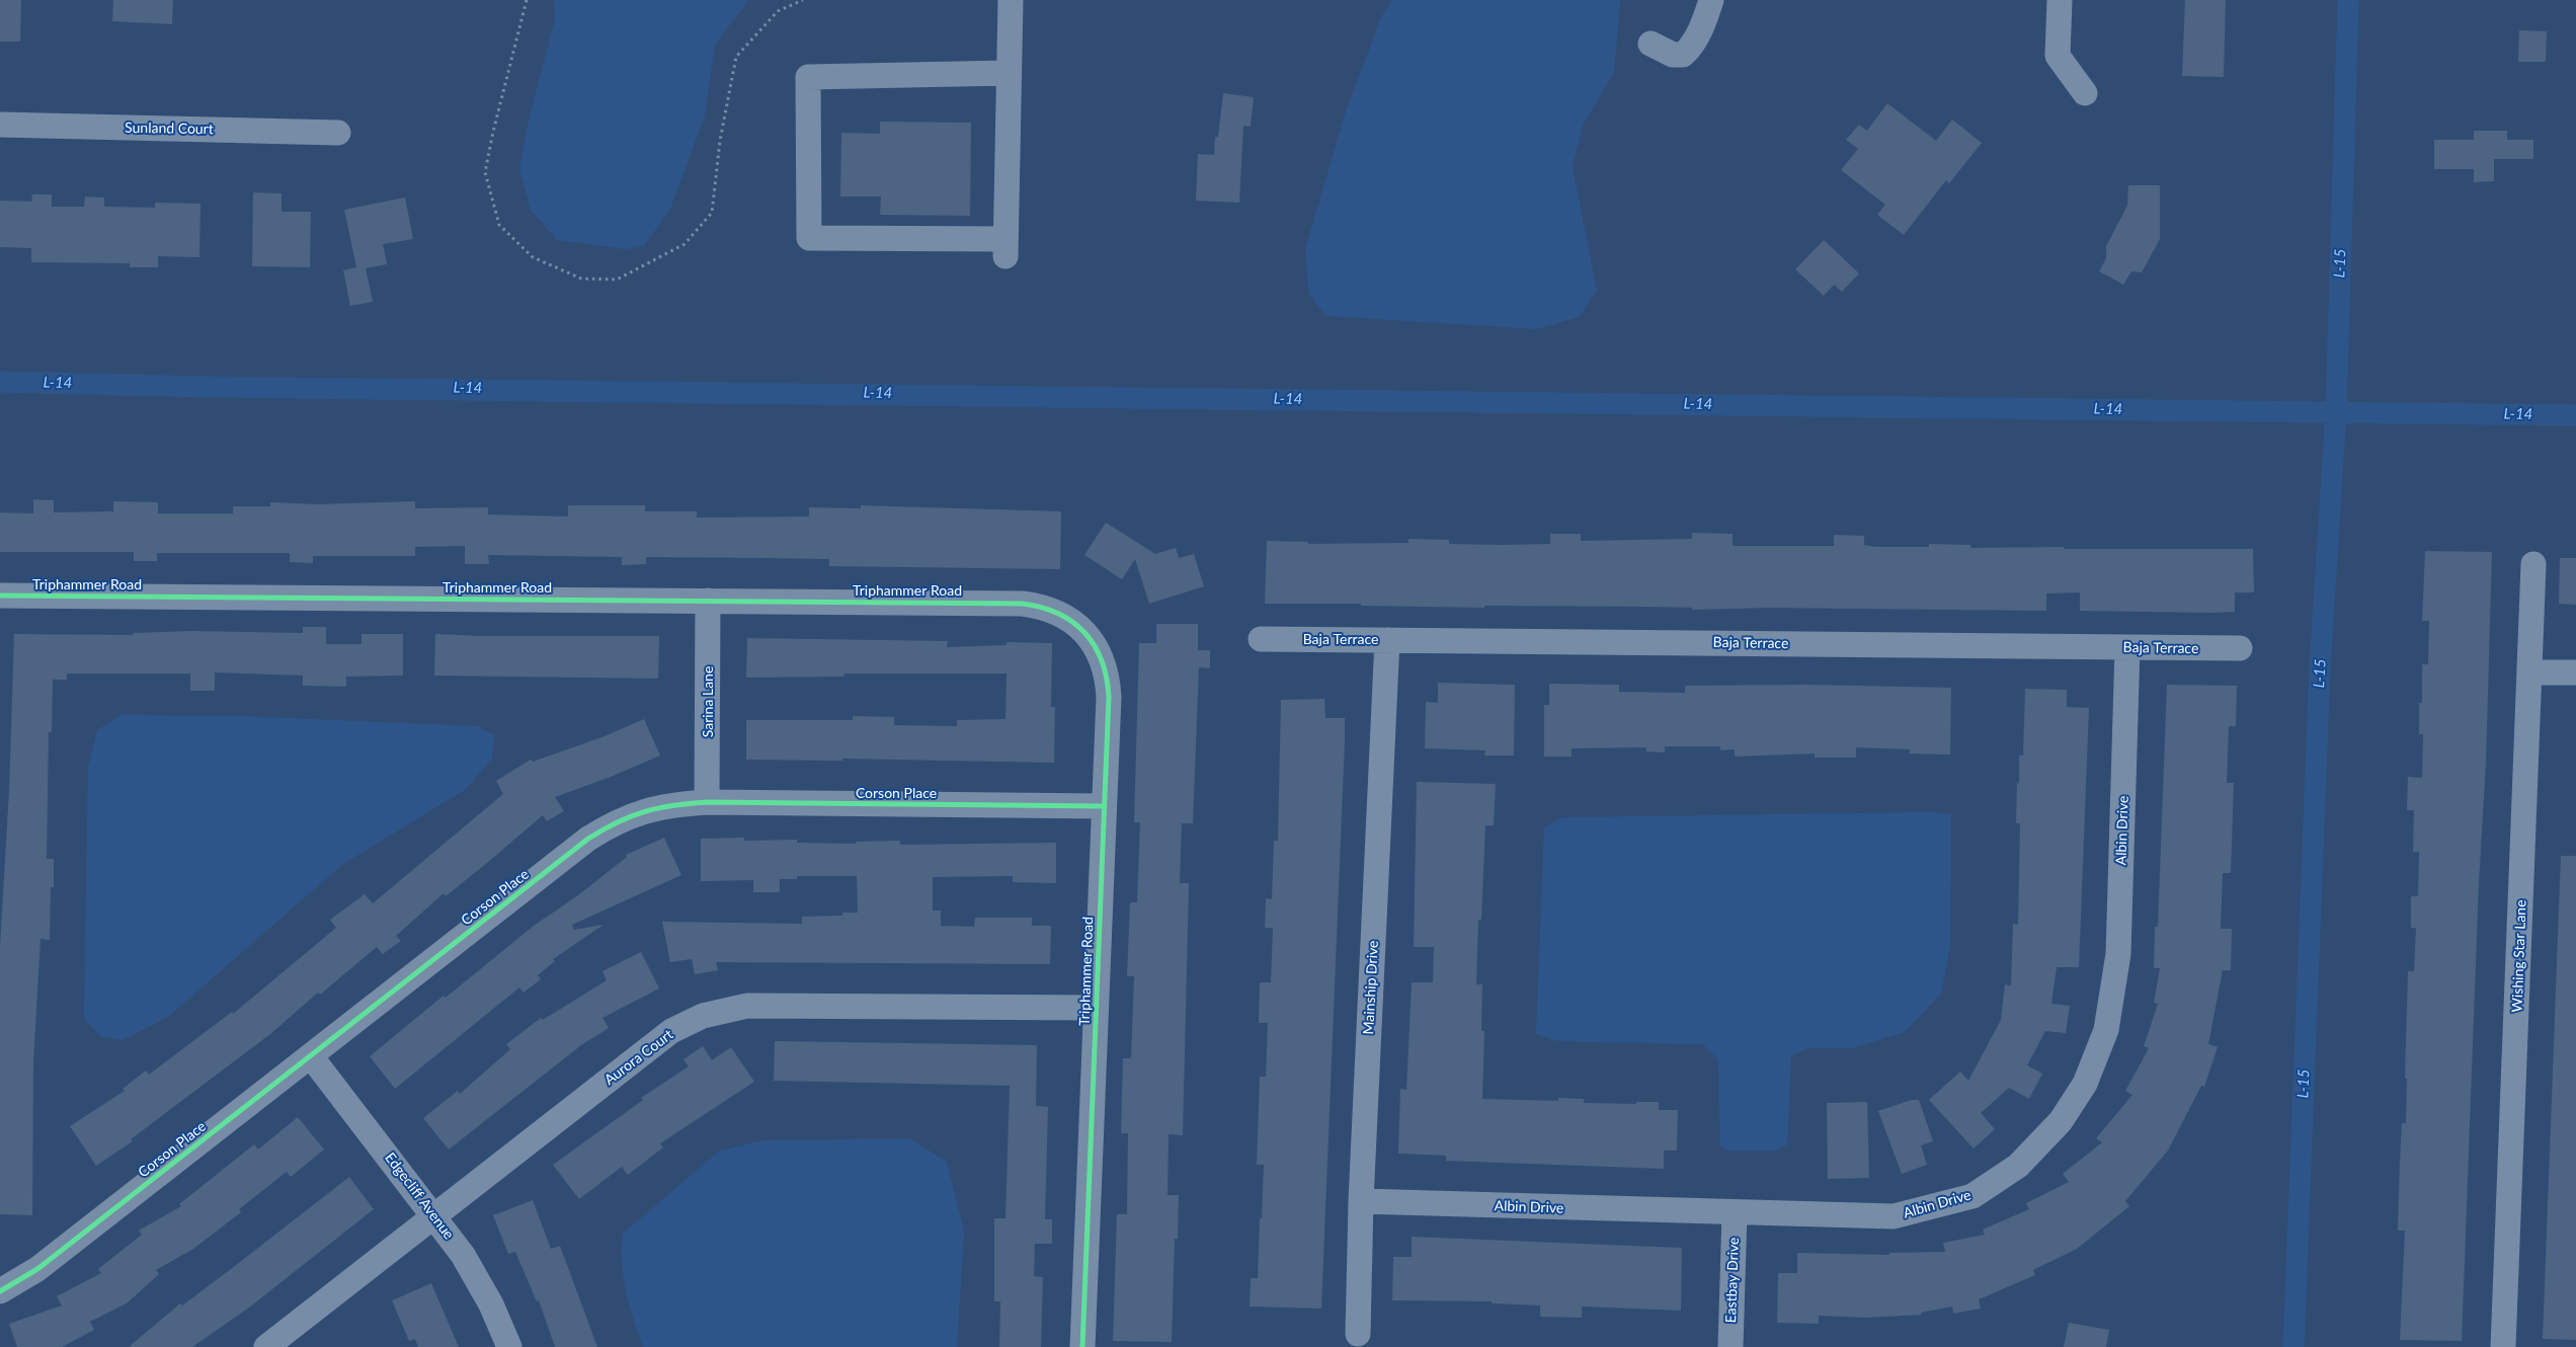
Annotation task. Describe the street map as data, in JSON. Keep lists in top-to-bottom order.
{
  "streets": {
    "street": [
      "Sunland Court",
      "Triphammer Road",
      "Baja Terrace",
      "Sarina Lane",
      "Corson Place",
      "Albin Drive",
      "Wishing Star Lane",
      "Mainship Drive",
      "Aurora Court",
      "Edgecliff Avenue",
      "Eastbay Drive"
    ]
  },
  "crossings": [
    ["Triphammer Road", "Sarina Lane"],
    ["Triphammer Road", "Corson Place"],
    ["Triphammer Road", "Aurora Court"],
    ["Baja Terrace", "Albin Drive"],
    ["Baja Terrace", "Mainship Drive"],
    ["Sarina Lane", "Corson Place"],
    ["Corson Place", "Edgecliff Avenue"],
    ["Albin Drive", "Mainship Drive"],
    ["Albin Drive", "Eastbay Drive"],
    ["Aurora Court", "Edgecliff Avenue"]
  ],
  "water": ["L-15", "L-14"]
}
